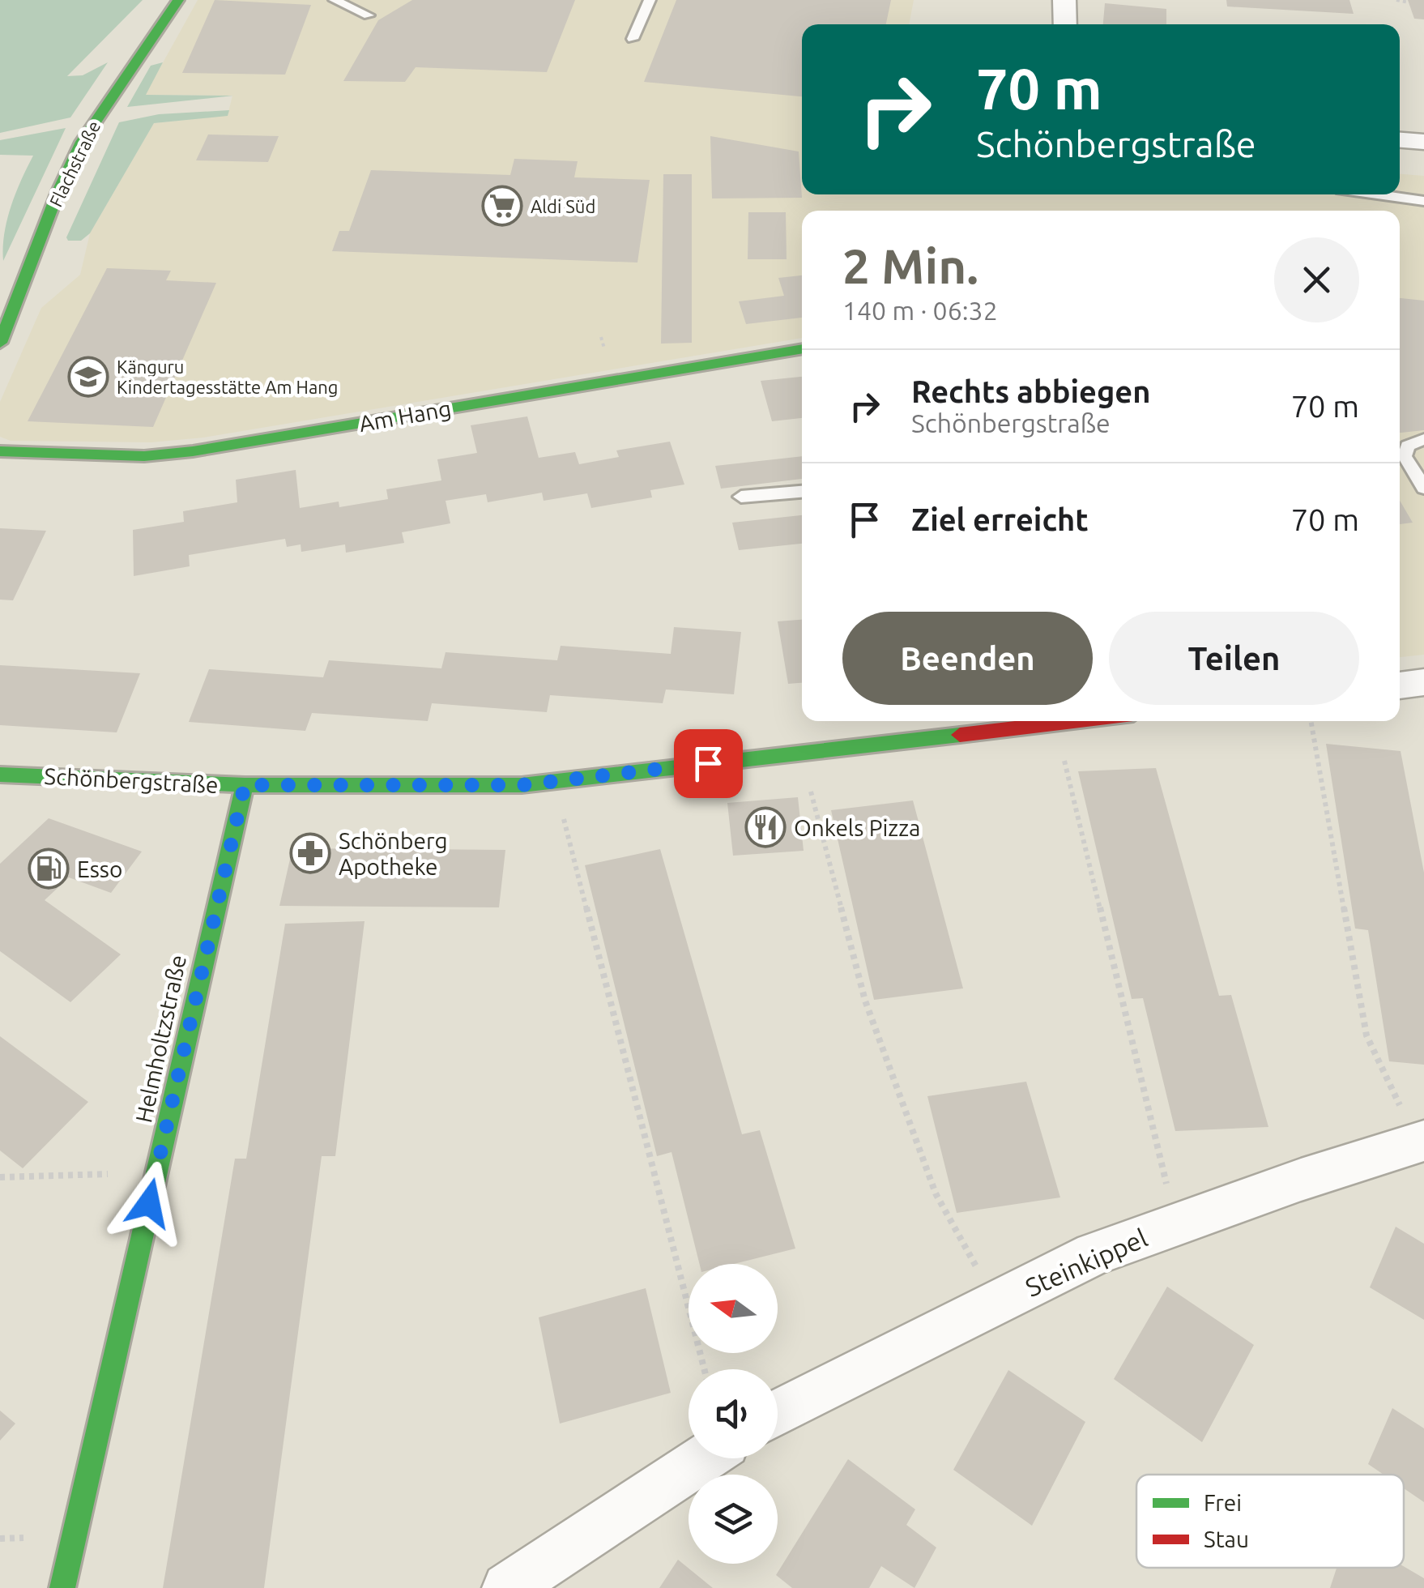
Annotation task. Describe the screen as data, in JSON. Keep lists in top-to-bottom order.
{
  "streets": {
    "street": [
      "Flachstraße",
      "Am Hang",
      "Schönbergstraße",
      "Helmholtzstraße",
      "Steinkippel"
    ]
  },
  "crossings": [
    ["Schönbergstraße", "Helmholtzstraße"]
  ],
  "places": {
    "supermarket": ["Aldi Süd"],
    "school or university": ["Känguru Kindertagesstätte Am Hang"],
    "restaurant": ["Onkels Pizza"],
    "pharmacy": ["Schönberg Apotheke"],
    "fuel station": ["Esso"]
  },
  "legend": ["Frei", "Stau"],
  "north": "left",
  "page": {
    "turn": ["70 m", "Schönbergstraße"],
    "heading": ["2 Min.", "140 m · 06:32"],
    "list": [
      {
        "name": "Rechts abbiegen",
        "note": "Schönbergstraße",
        "value": "70 m"
      },
      {
        "name": "Ziel erreicht",
        "value": "70 m"
      }
    ],
    "buttons": ["Beenden", "Teilen"]
  }
}
